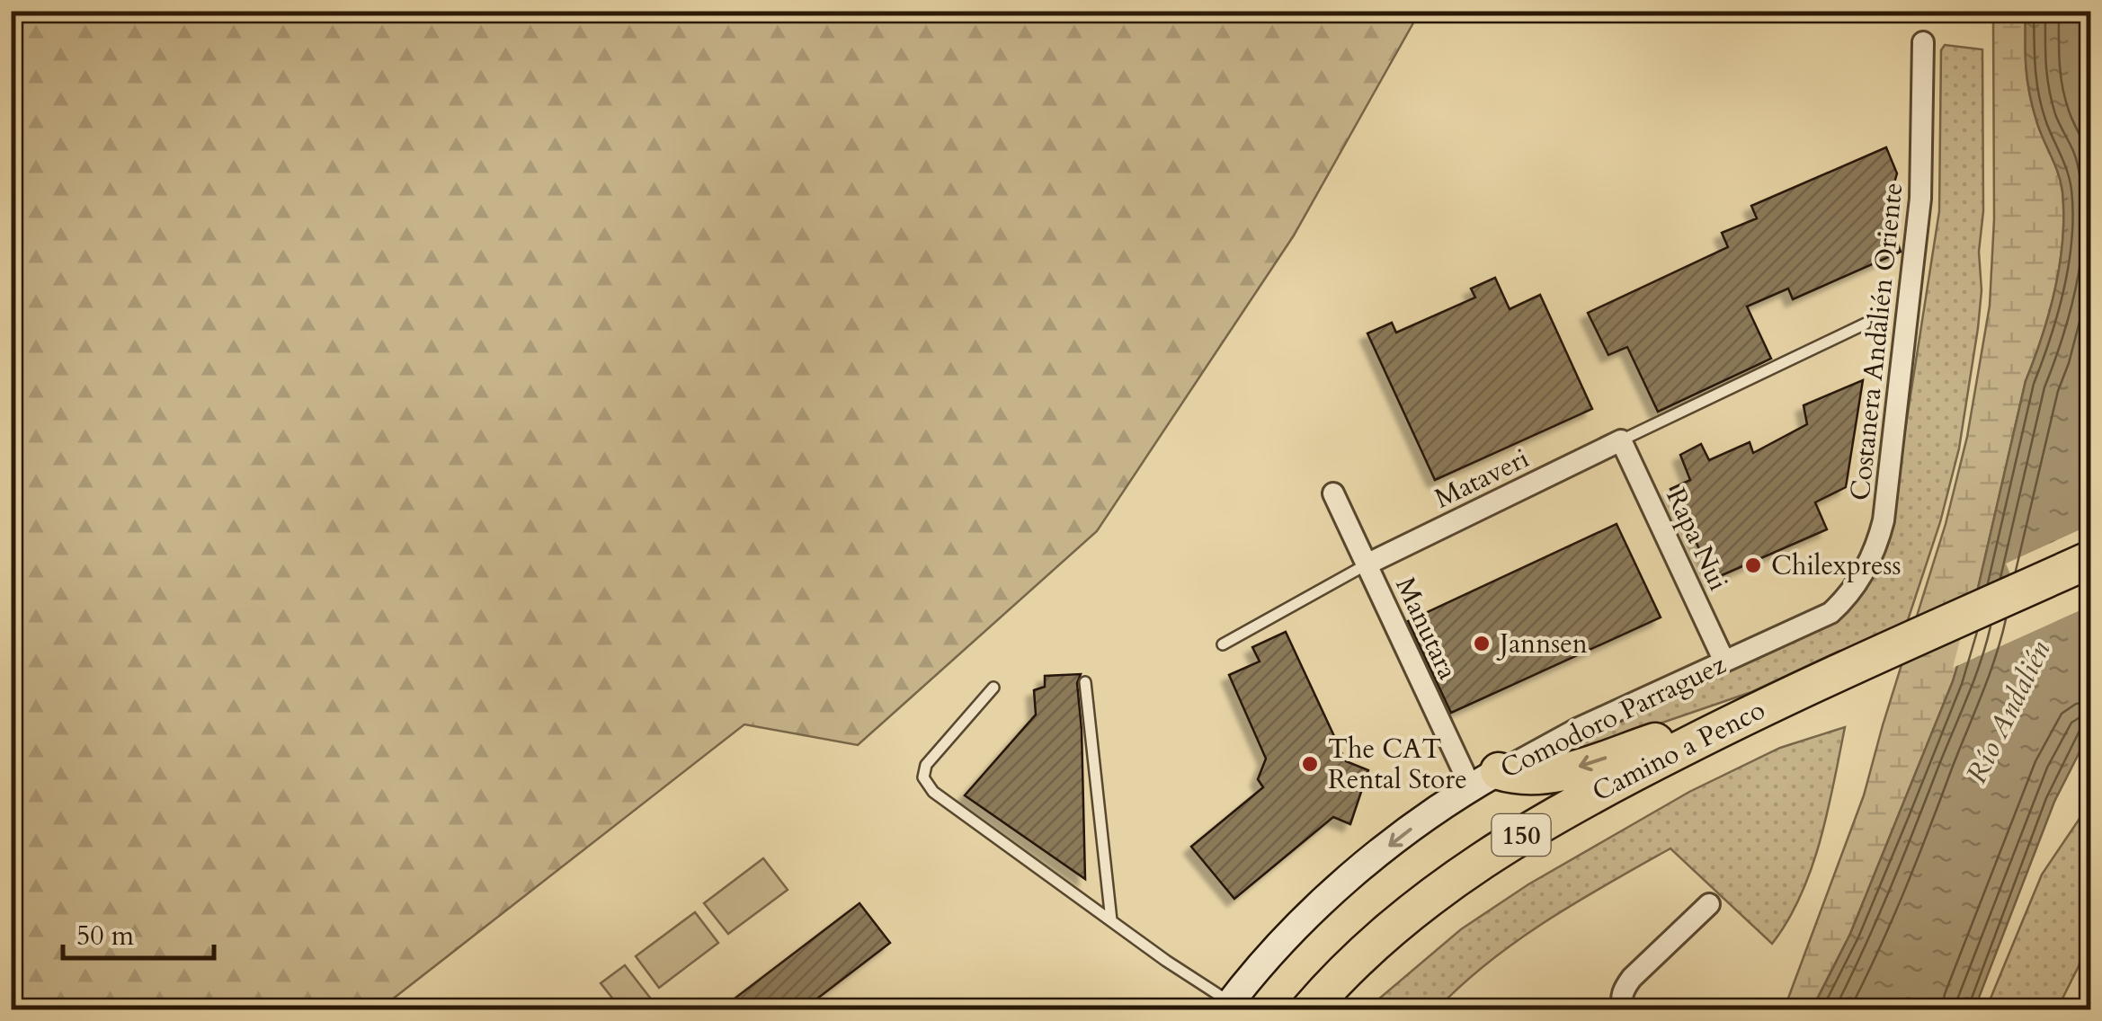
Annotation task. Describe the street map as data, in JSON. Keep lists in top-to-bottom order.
{
  "streets": {
    "highway": ["Camino a Penco", "150"],
    "street": [
      "Costanera Andalién Oriente",
      "Mataveri",
      "Rapa Nui",
      "Manutara",
      "Comodoro Parraguez"
    ]
  },
  "crossings": [
    ["Costanera Andalién Oriente", "Comodoro Parraguez"],
    ["Mataveri", "Rapa Nui"],
    ["Mataveri", "Manutara"],
    ["Rapa Nui", "Comodoro Parraguez"],
    ["Manutara", "Comodoro Parraguez"]
  ],
  "one_way": ["Comodoro Parraguez"],
  "water": ["Río Andalién"],
  "places": ["Chilexpress", "Jannsen", "The CAT Rental Store"],
  "scale_bar": "50 m"
}
